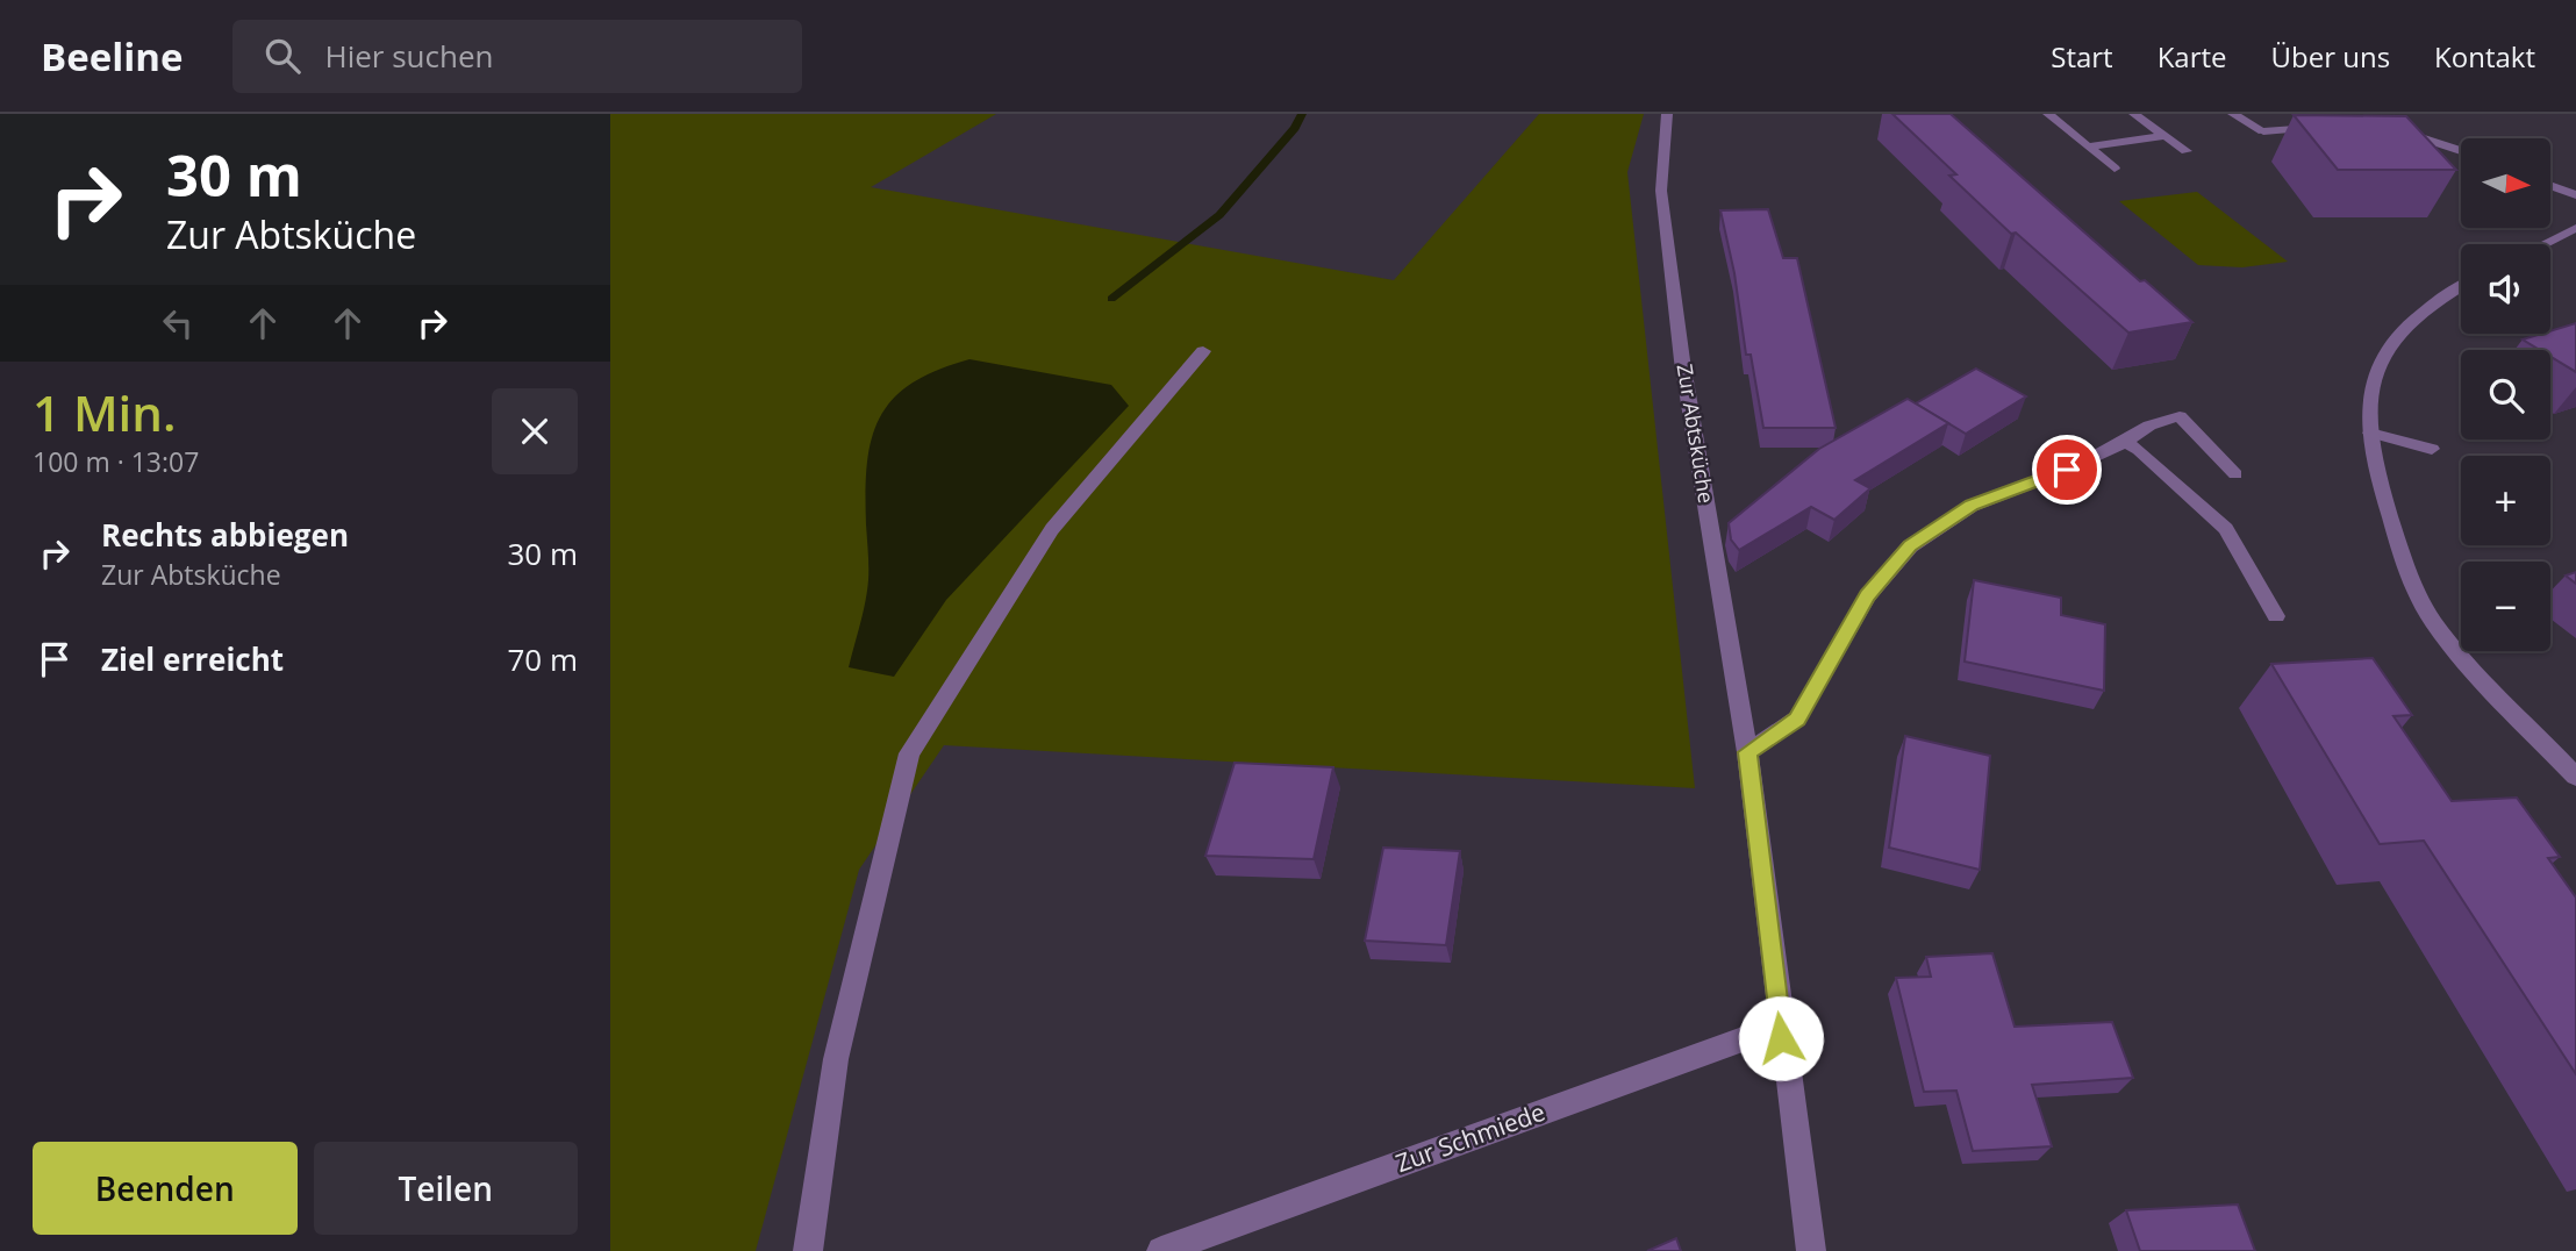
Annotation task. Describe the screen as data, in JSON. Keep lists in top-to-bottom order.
{
  "streets": {
    "street": ["Zur Abtsküche", "Zur Schmiede"]
  },
  "crossings": [
    ["Zur Abtsküche", "Zur Schmiede"]
  ],
  "north": "right",
  "page": {
    "header": "Beeline",
    "search": "Hier suchen",
    "nav": [
      "Start",
      "Karte",
      "Über uns",
      "Kontakt"
    ],
    "turn": ["30 m", "Zur Abtsküche"],
    "map_buttons": ["+", "−"],
    "heading": ["1 Min.", "100 m · 13:07"],
    "list": [
      {
        "name": "Rechts abbiegen",
        "note": "Zur Abtsküche",
        "value": "30 m"
      },
      {
        "name": "Ziel erreicht",
        "value": "70 m"
      }
    ],
    "buttons": ["Beenden", "Teilen"]
  }
}
